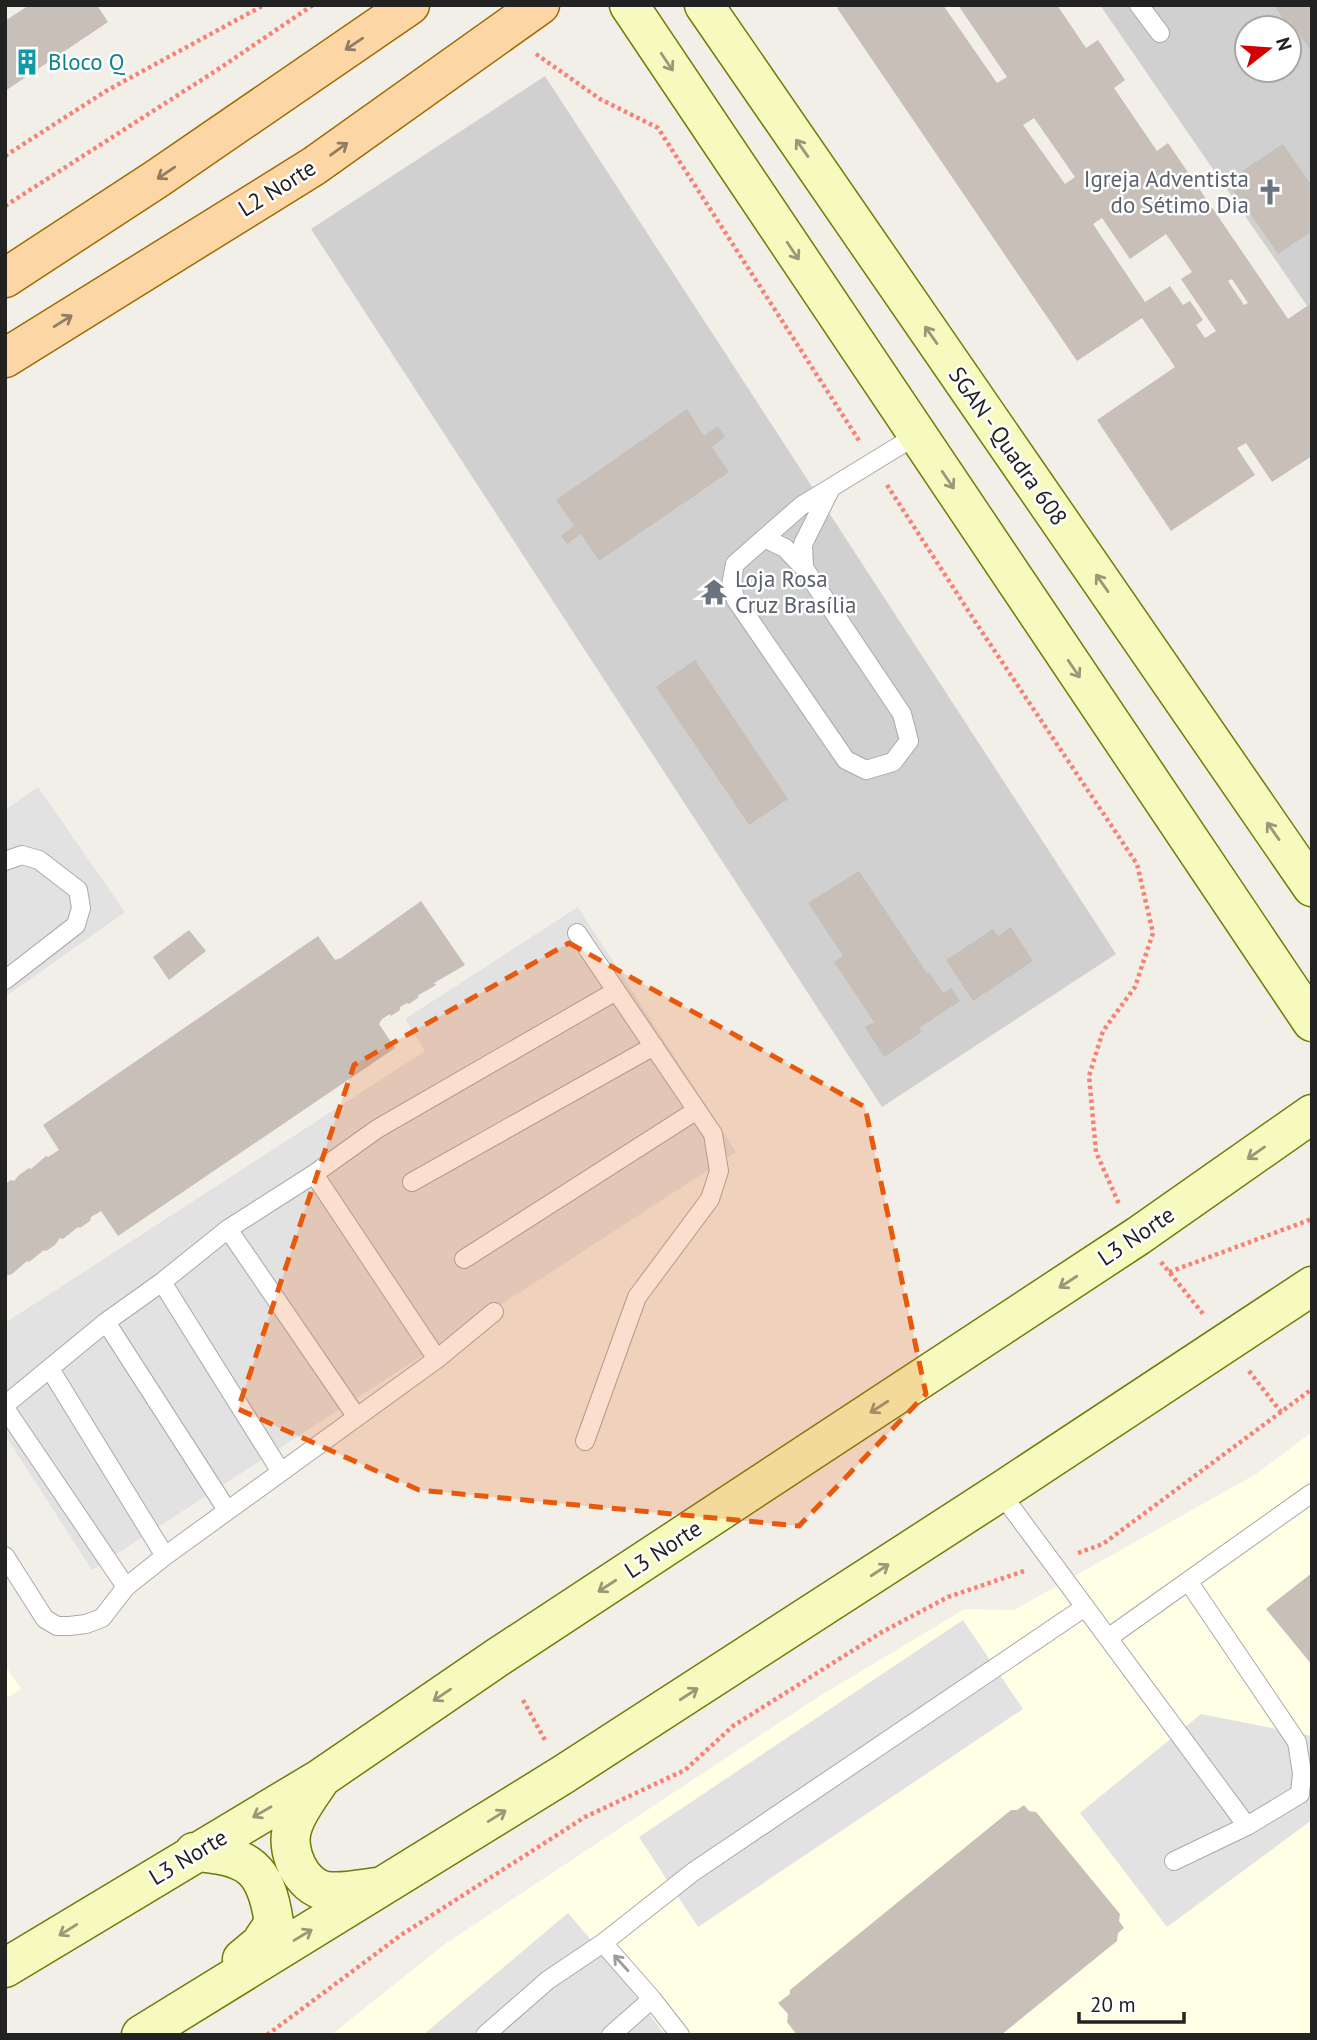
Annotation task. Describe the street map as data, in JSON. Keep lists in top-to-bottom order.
{
  "streets": {
    "main road": ["L2 Norte", "SGAN - Quadra 608", "L3 Norte"]
  },
  "places": {
    "building": ["Bloco Q"],
    "church": ["Igreja Adventista do Sétimo Dia"],
    "temple": ["Loja Rosa Cruz Brasília"]
  },
  "scale_bar": "20 m",
  "north": "right"
}
